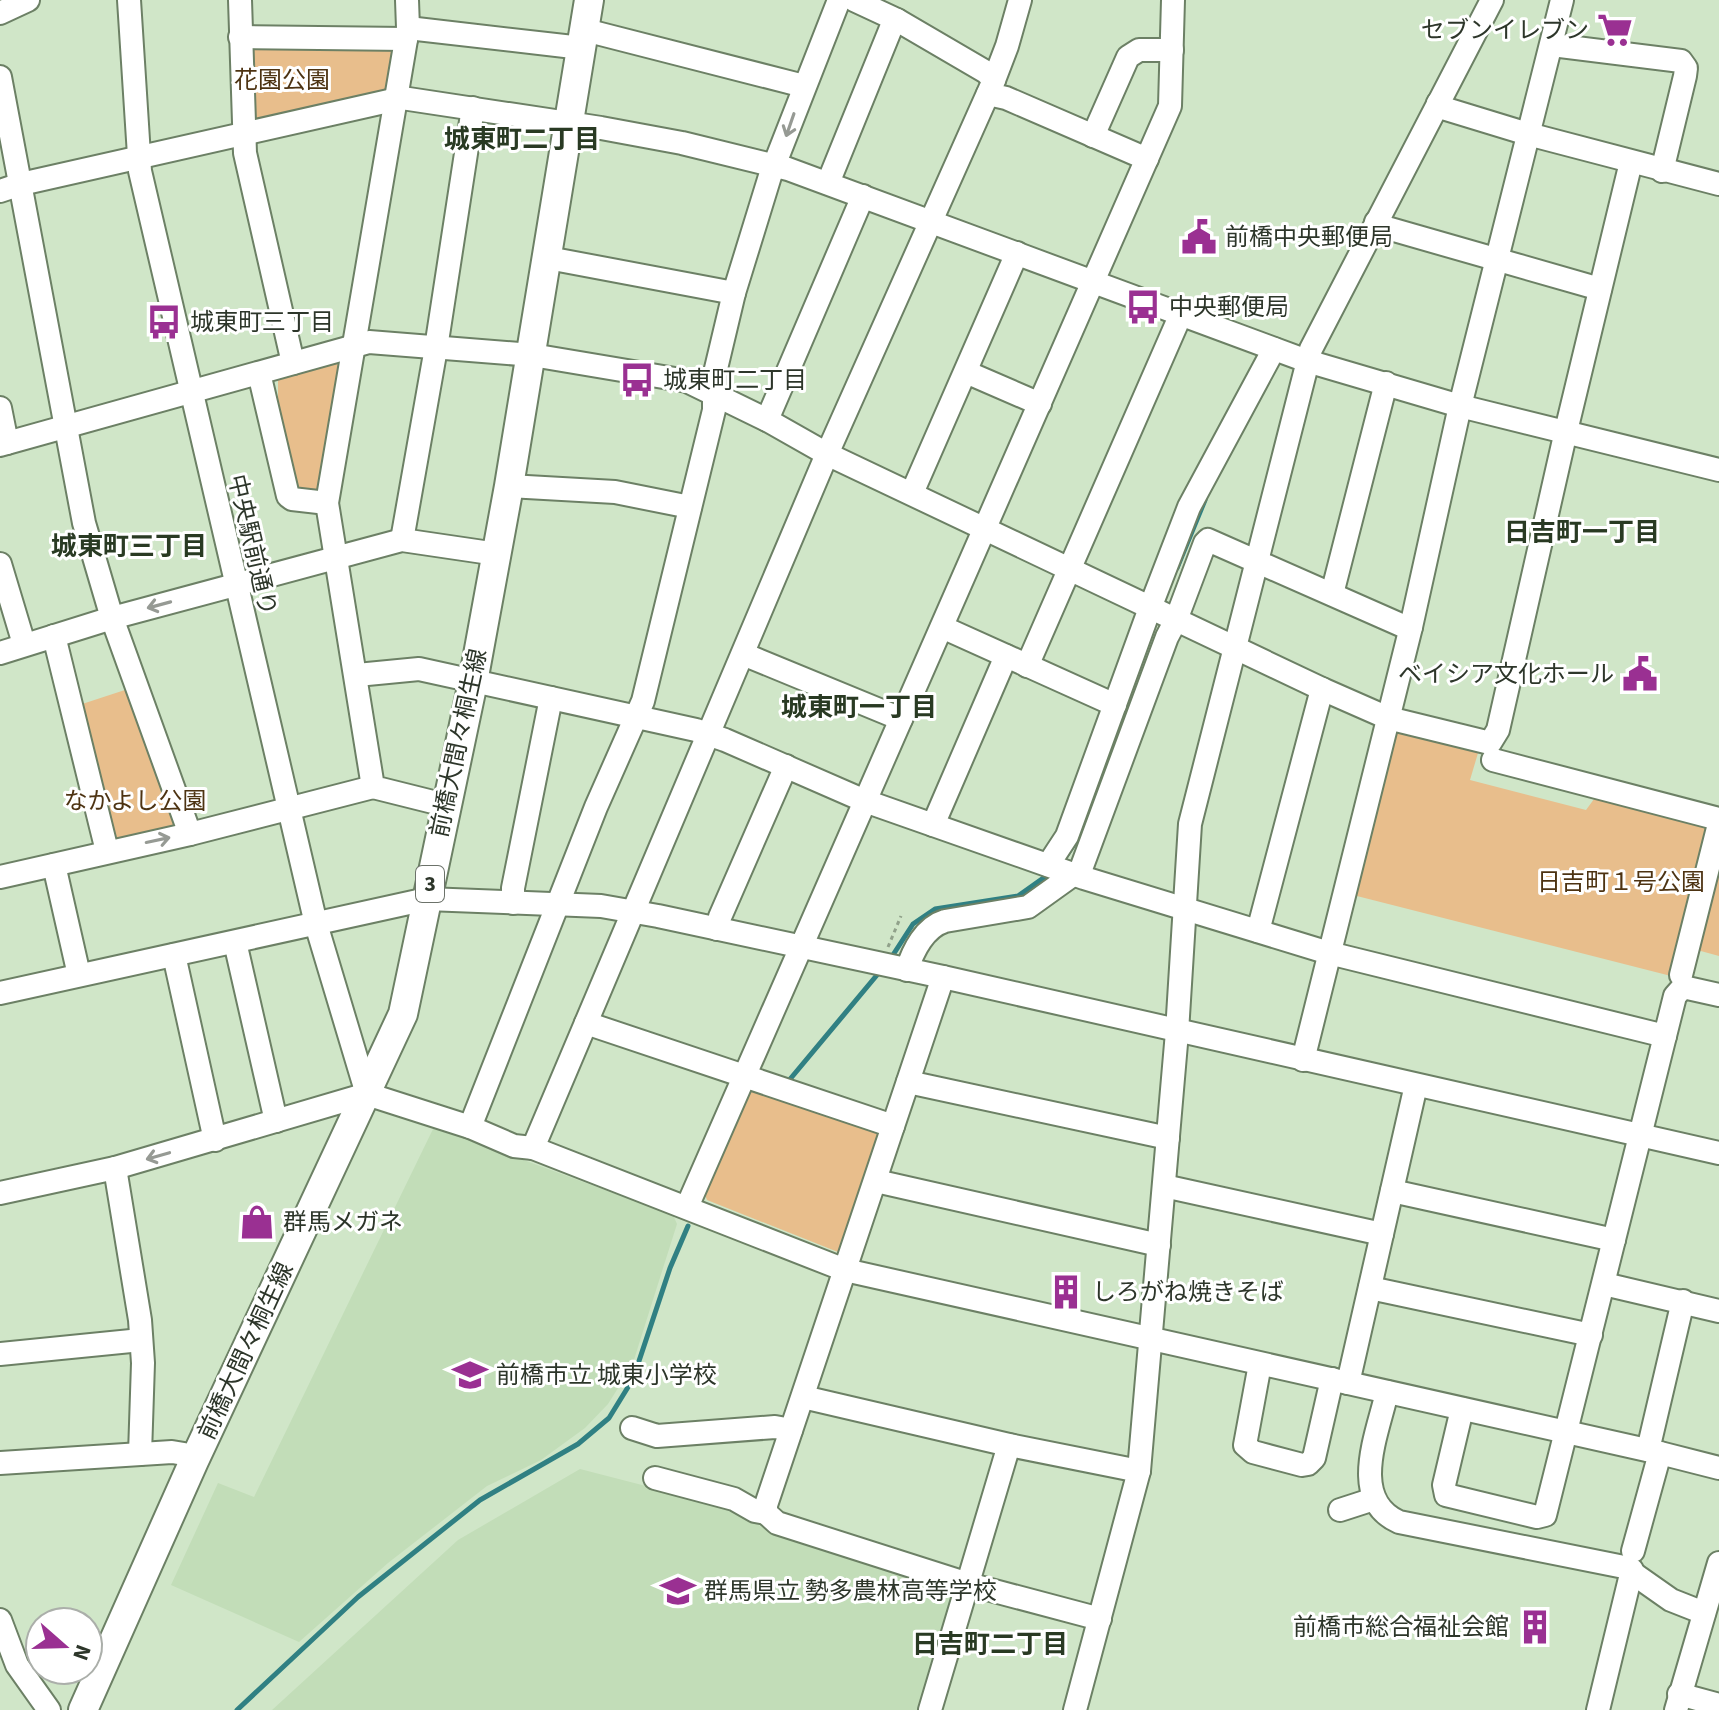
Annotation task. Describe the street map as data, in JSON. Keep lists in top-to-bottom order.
{
  "streets": {
    "main road": ["前橋大間々桐生線", "3"],
    "street": ["中央駅前通り"]
  },
  "crossings": [
    ["中央駅前通り", "前橋大間々桐生線"]
  ],
  "districts": [
    "城東町二丁目",
    "日吉町一丁目",
    "城東町三丁目",
    "城東町一丁目",
    "日吉町二丁目"
  ],
  "parks": ["花園公園", "なかよし公園", "日吉町１号公園"],
  "places": {
    "supermarket": ["セブンイレブン"],
    "public building": ["前橋中央郵便局", "ベイシア文化ホール"],
    "bus stop": ["中央郵便局", "城東町三丁目", "城東町二丁目"],
    "shop": ["群馬メガネ"],
    "building": ["しろがね焼きそば", "前橋市総合福祉会館"],
    "school or university": ["前橋市立 城東小学校", "群馬県立 勢多農林高等学校"]
  },
  "north": "right"
}
